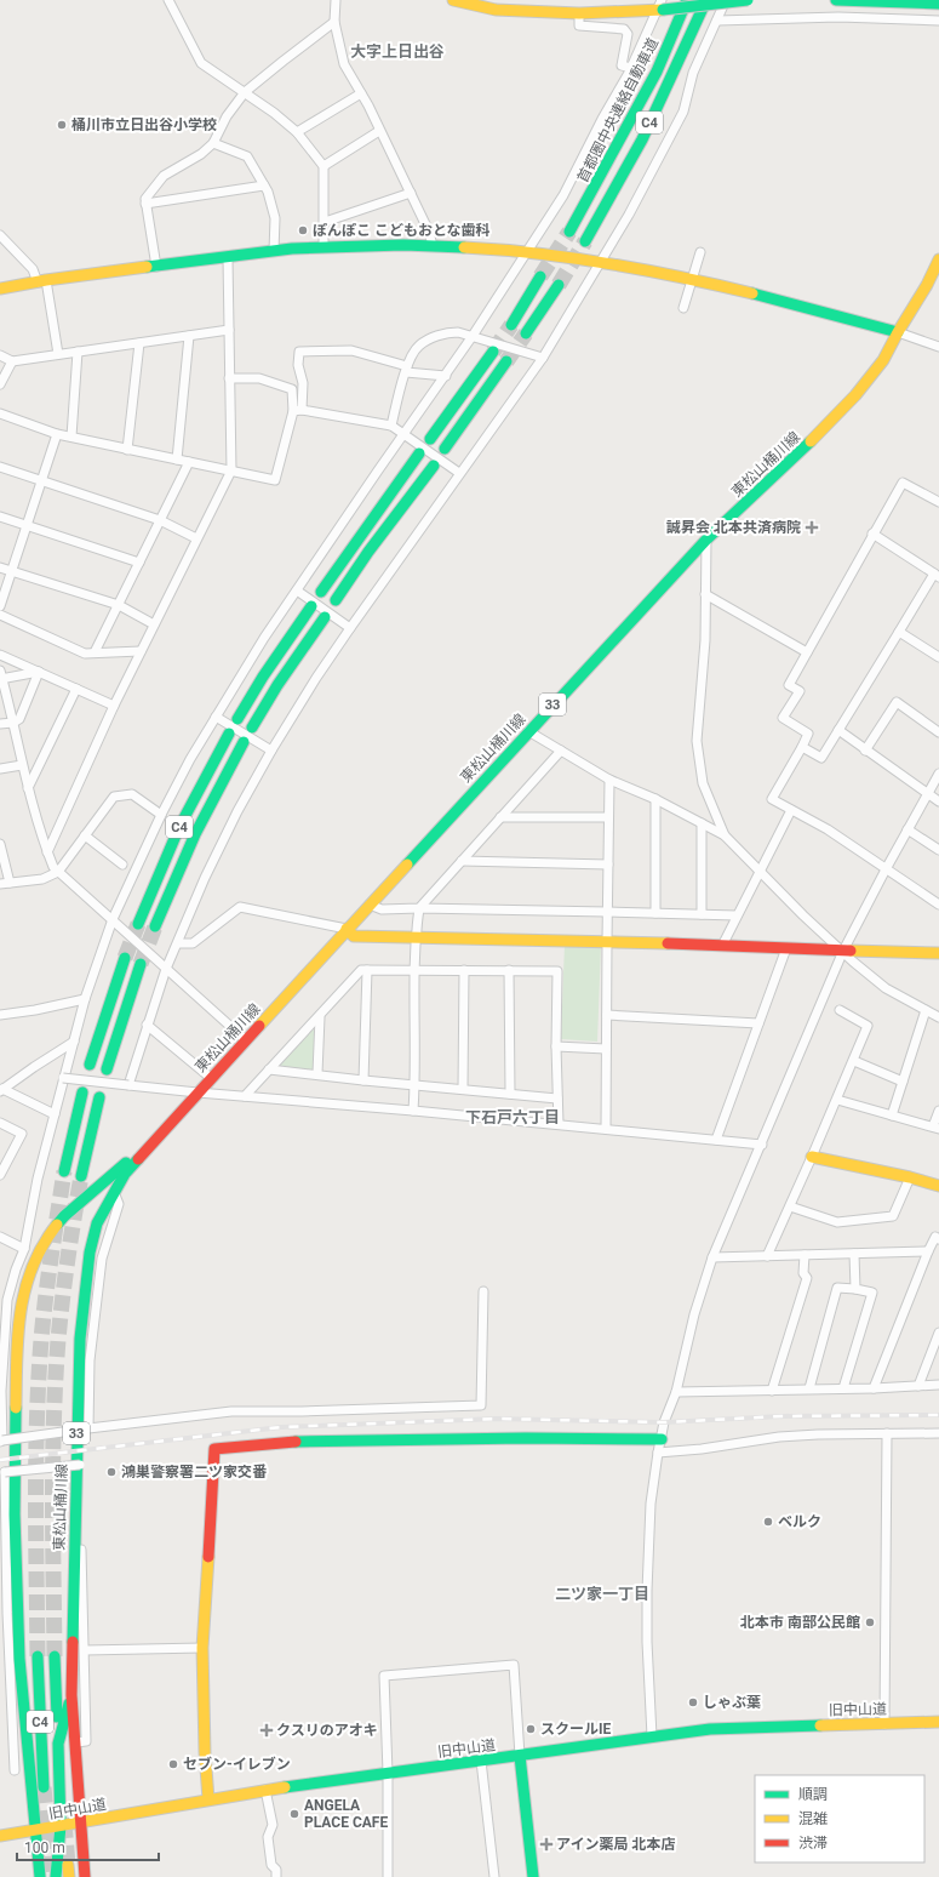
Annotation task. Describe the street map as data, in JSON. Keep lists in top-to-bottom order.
{
  "streets": {
    "main road": [
      "首都圏中央連絡自動車道",
      "C4",
      "東松山桶川線",
      "33",
      "旧中山道"
    ]
  },
  "crossings": [
    ["東松山桶川線", "33"],
    ["東松山桶川線", "旧中山道"],
    ["33", "旧中山道"]
  ],
  "districts": ["大字上日出谷", "下石戸六丁目", "二ツ家一丁目"],
  "places": {
    "other": [
      "桶川市立日出谷小学校",
      "ぽんぽこ こどもおとな歯科",
      "鴻巣警察署二ツ家交番",
      "ベルク",
      "北本市 南部公民館",
      "しゃぶ葉",
      "スクールIE",
      "セブン-イレブン",
      "ANGELA PLACE CAFE"
    ],
    "health": ["誠昇会 北本共済病院", "クスリのアオキ", "アイン薬局 北本店"]
  },
  "legend": ["順調", "混雑", "渋滞"],
  "scale_bar": "100 m"
}
